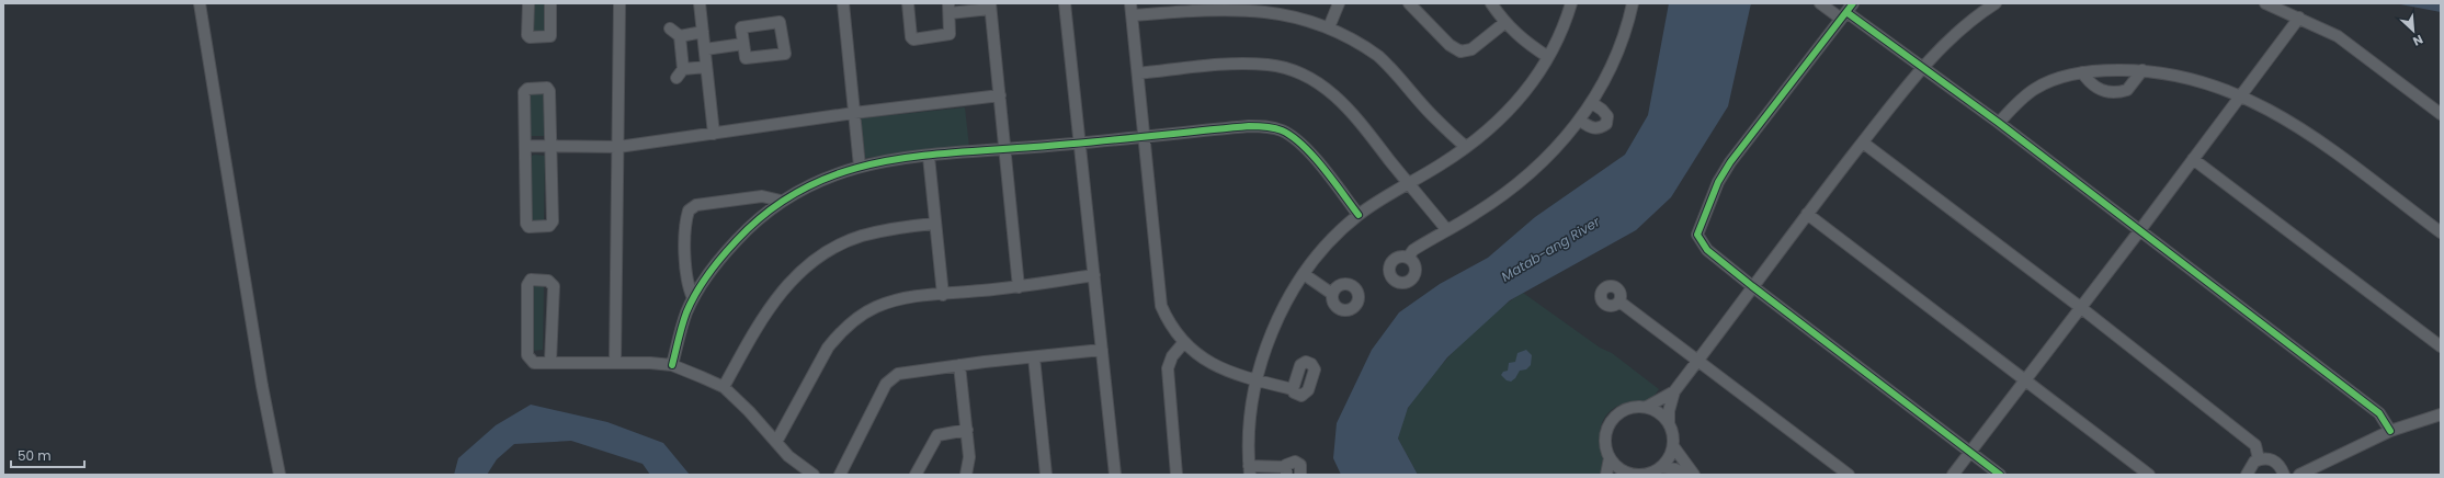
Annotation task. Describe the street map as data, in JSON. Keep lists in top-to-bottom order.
{
  "water": ["Matab-ang River"],
  "scale_bar": "50 m",
  "north": "bottom right"
}
